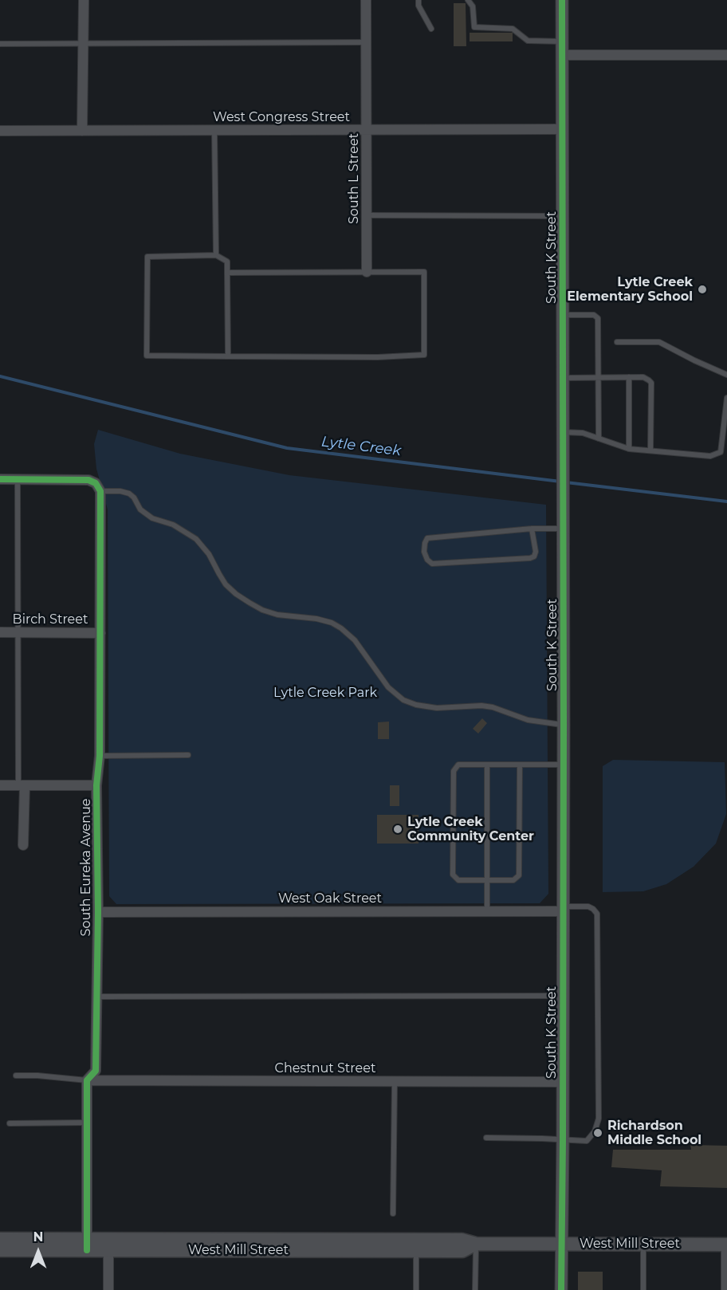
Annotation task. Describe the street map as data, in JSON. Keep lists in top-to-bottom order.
{
  "streets": {
    "main road": ["West Mill Street"],
    "street": [
      "West Congress Street",
      "South L Street",
      "South K Street",
      "Birch Street",
      "South Eureka Avenue",
      "West Oak Street",
      "Chestnut Street"
    ]
  },
  "crossings": [
    ["West Congress Street", "South L Street"],
    ["West Congress Street", "South K Street"],
    ["South K Street", "West Oak Street"],
    ["South K Street", "Chestnut Street"],
    ["South K Street", "West Mill Street"],
    ["Birch Street", "South Eureka Avenue"],
    ["South Eureka Avenue", "West Oak Street"],
    ["South Eureka Avenue", "Chestnut Street"],
    ["South Eureka Avenue", "West Mill Street"]
  ],
  "water": ["Lytle Creek"],
  "parks": ["Lytle Creek Park"],
  "places": ["Lytle Creek Elementary School", "Lytle Creek Community Center", "Richardson Middle School"],
  "north": "top"
}
